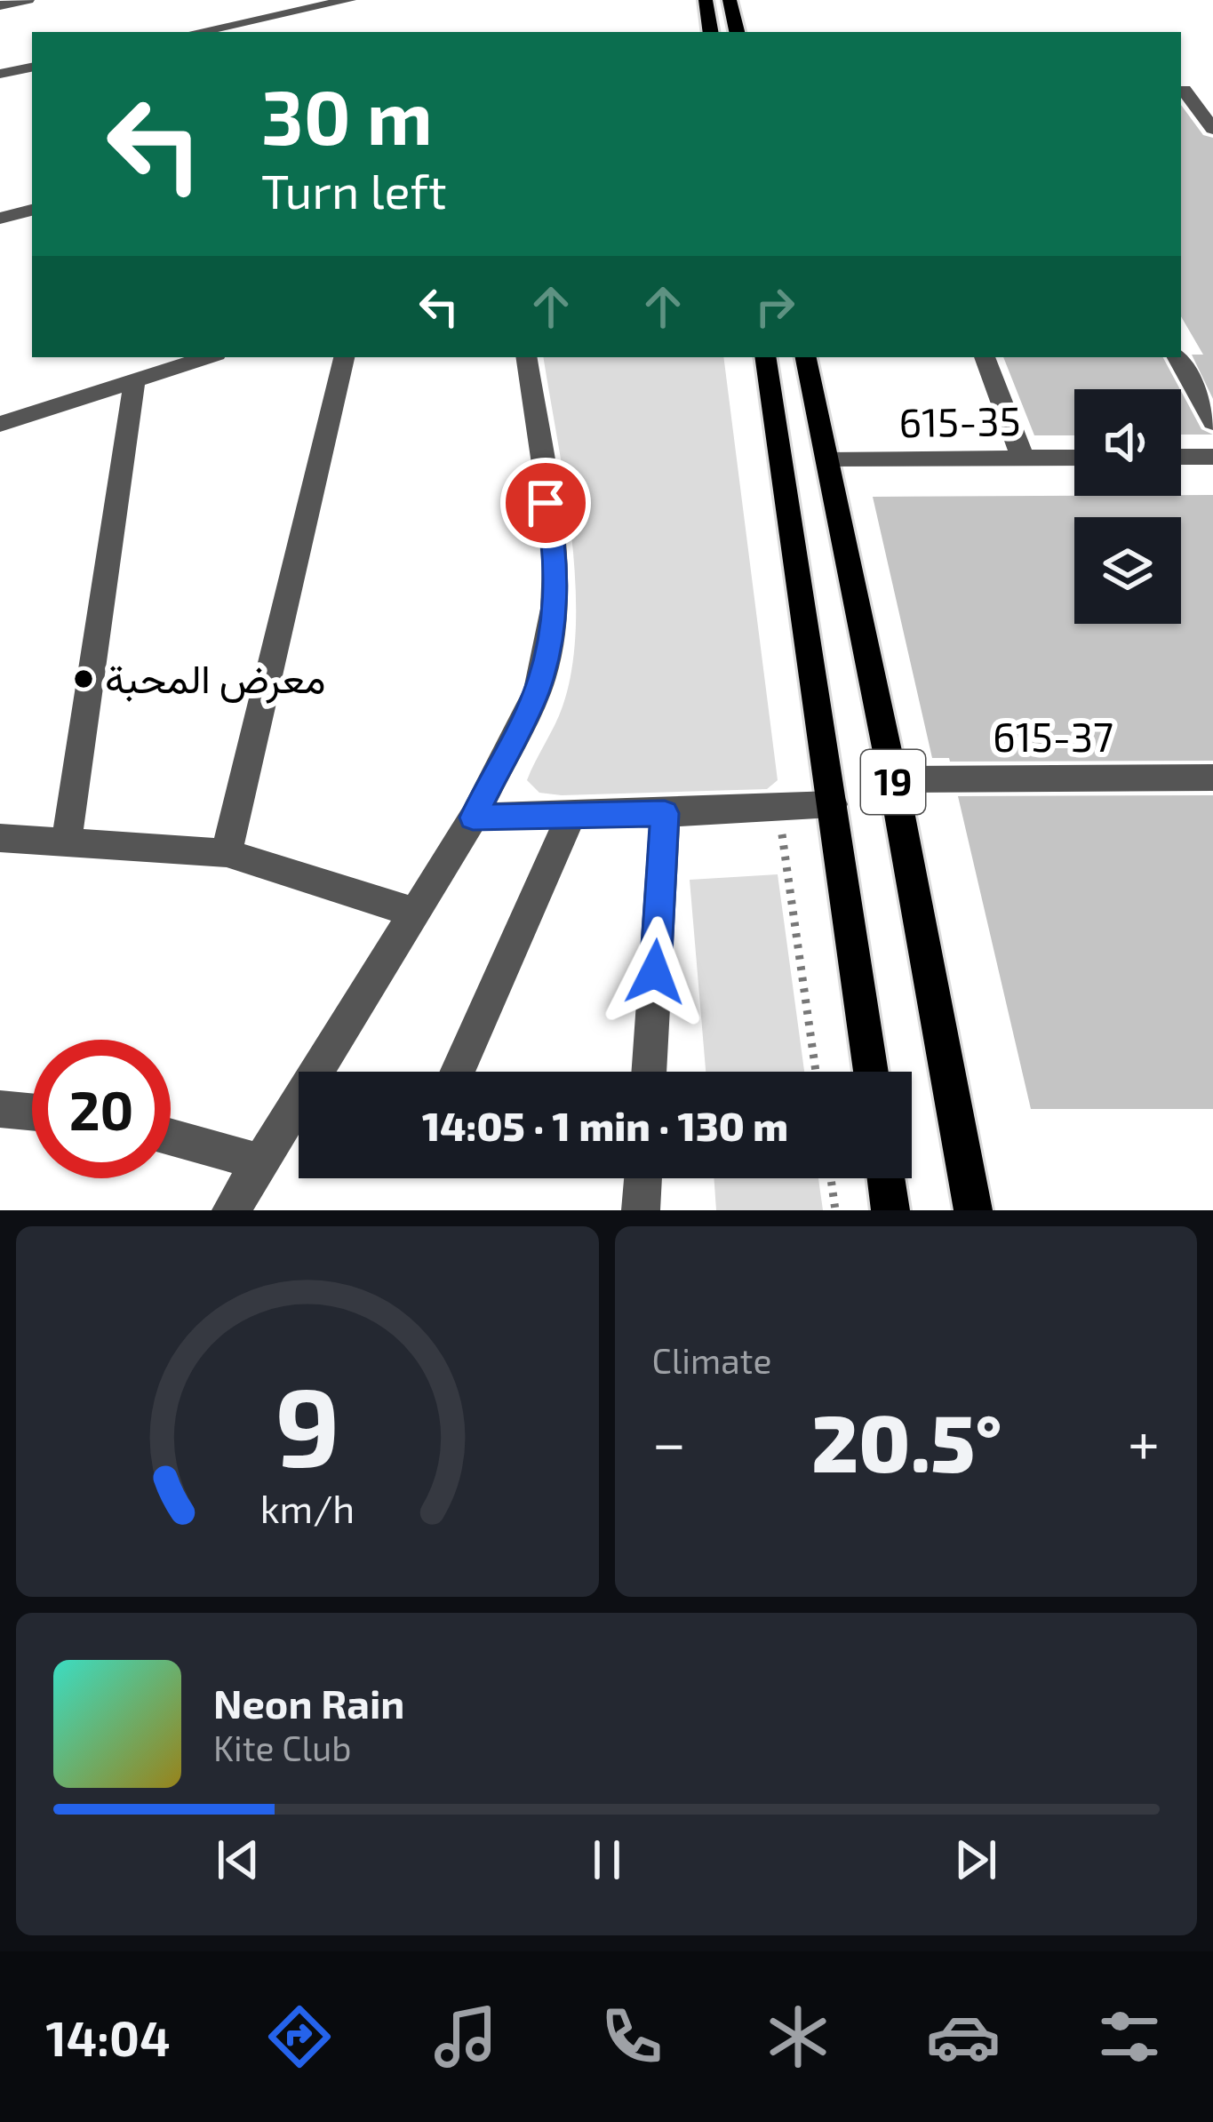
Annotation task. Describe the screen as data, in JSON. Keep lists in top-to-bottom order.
{
  "streets": {
    "main road": ["19"],
    "street": ["615-35", "615-37"]
  },
  "crossings": [
    ["615-35", "19"],
    ["615-37", "19"]
  ],
  "places": ["معرض المحبة"],
  "page": {
    "turn": ["30 m", "Turn left"],
    "limit": "20",
    "trip": "14:05 · 1 min · 130 m",
    "tile": "Climate",
    "heat": ["−", "20.5°", "+"],
    "song": ["Neon Rain", "Kite Club"],
    "tabs": "14:04",
    "gauge": ["9", "km/h"]
  }
}
